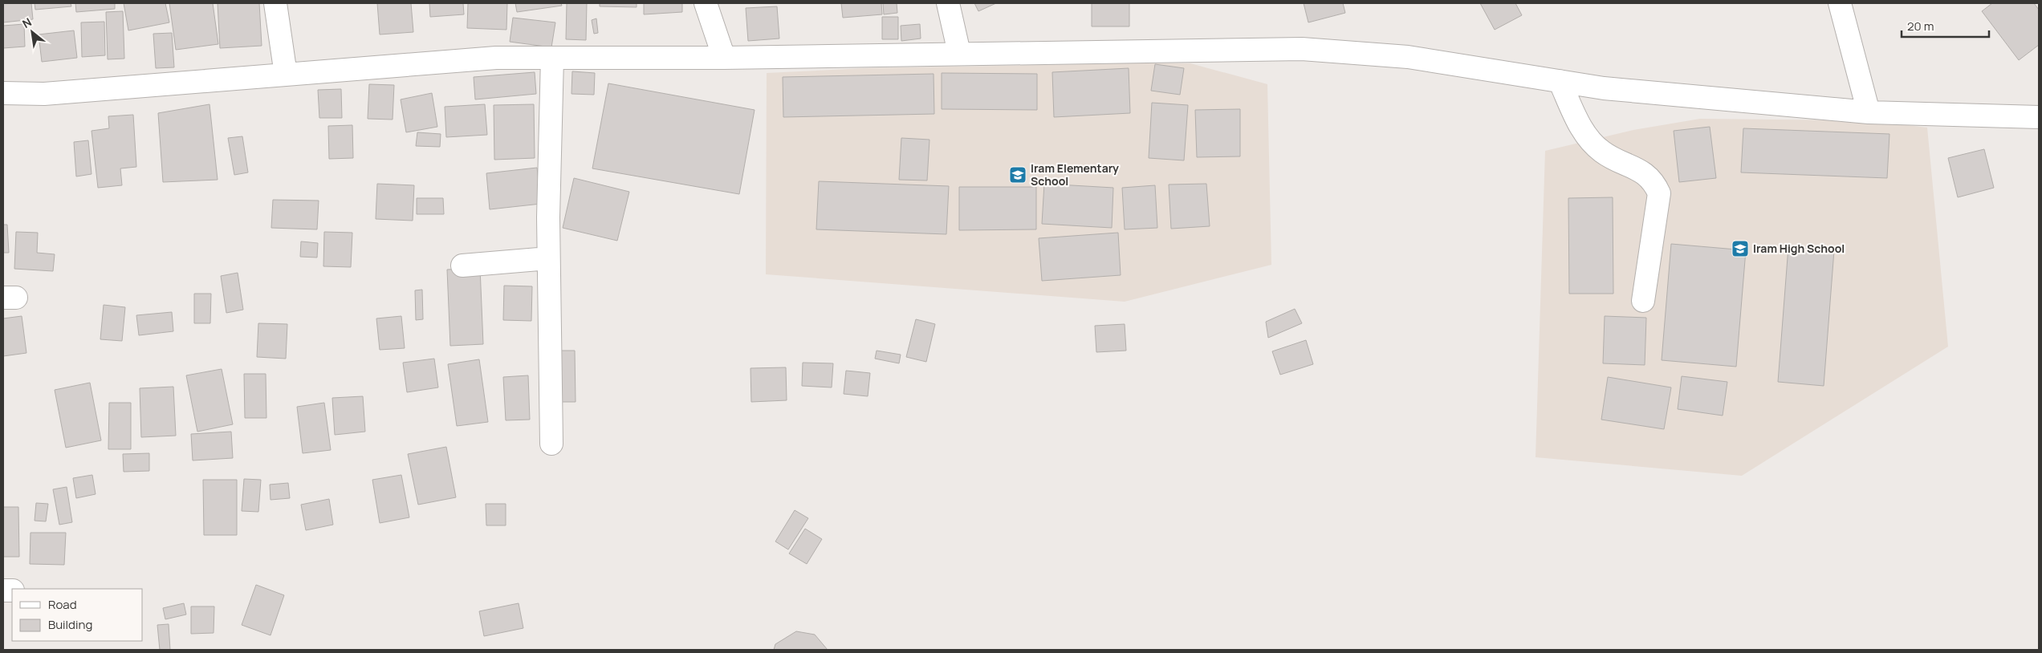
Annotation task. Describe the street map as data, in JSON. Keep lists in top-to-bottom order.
{
  "places": {
    "school or university": ["Iram Elementary School", "Iram High School"]
  },
  "legend": ["Road", "Building"],
  "scale_bar": "20 m",
  "north": "top left"
}
